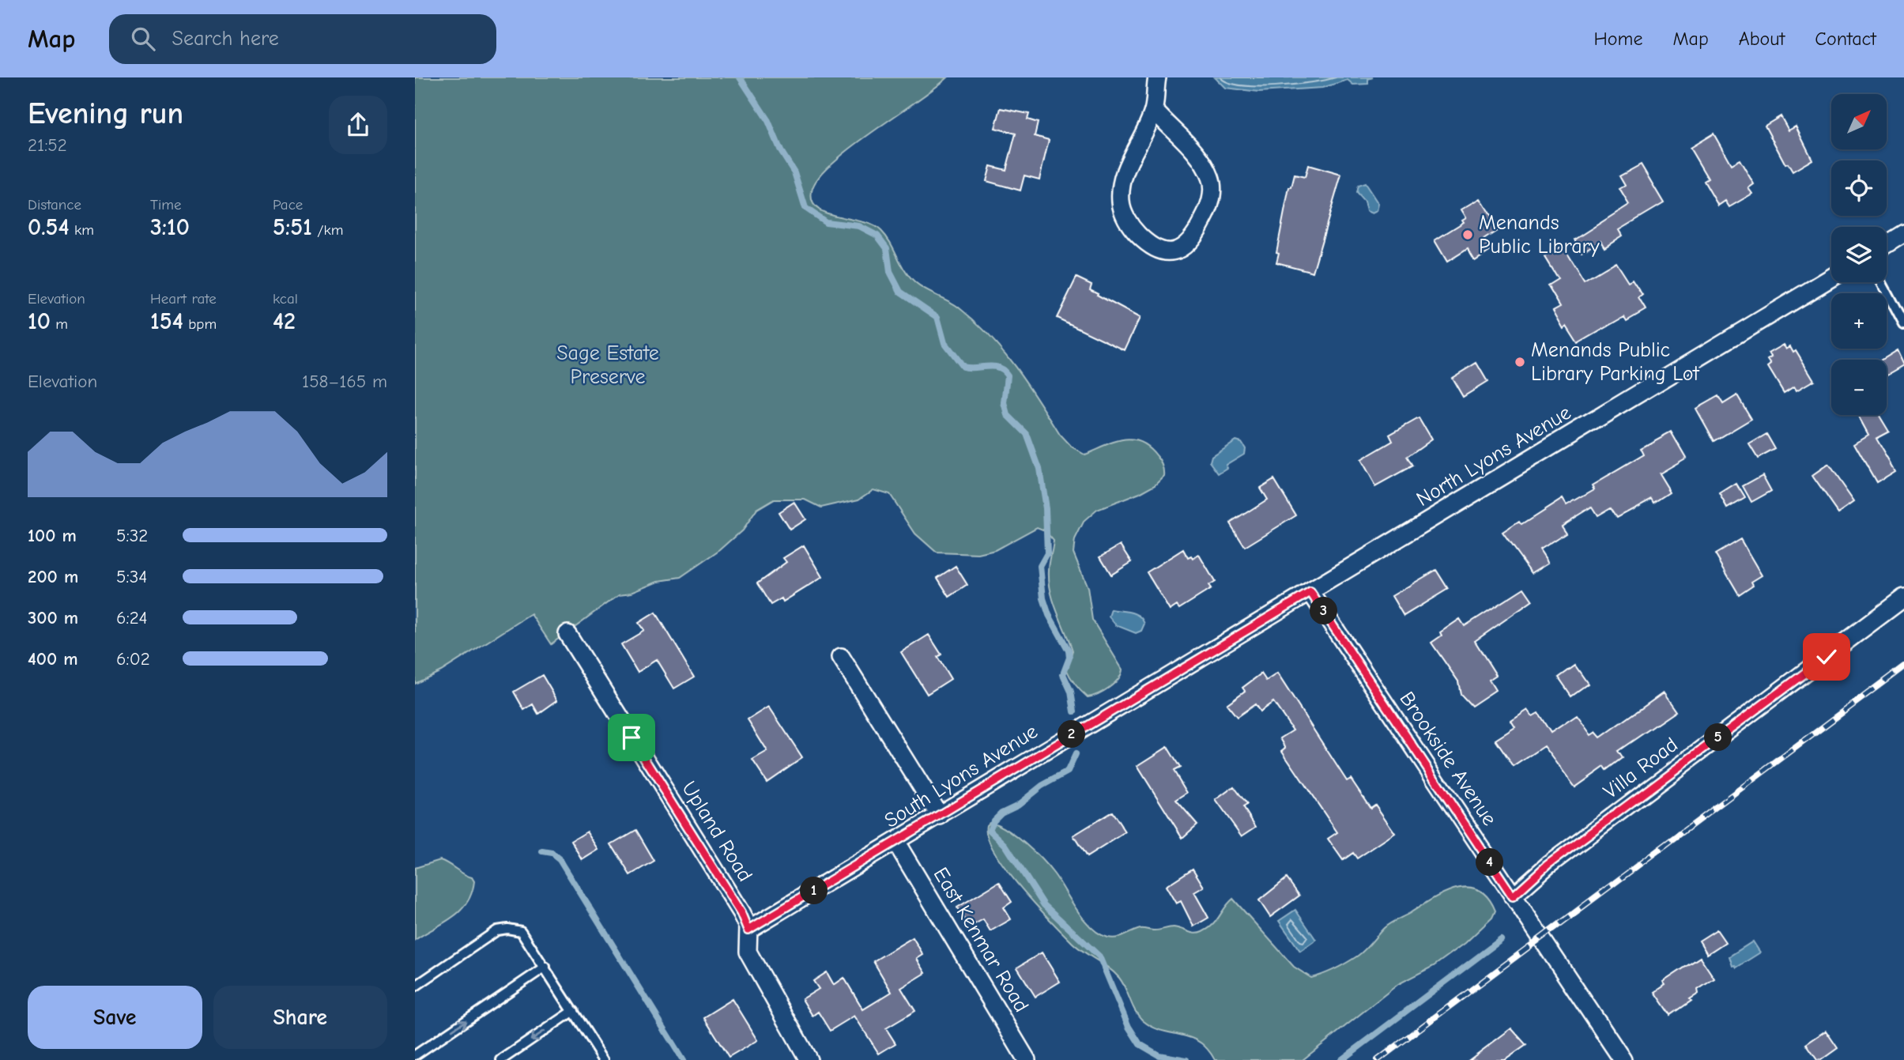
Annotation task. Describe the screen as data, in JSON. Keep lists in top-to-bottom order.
{
  "streets": {
    "street": [
      "North Lyons Avenue",
      "Brookside Avenue",
      "Villa Road",
      "South Lyons Avenue",
      "Upland Road",
      "East Kenmar Road"
    ]
  },
  "crossings": [
    ["North Lyons Avenue", "Brookside Avenue"],
    ["North Lyons Avenue", "South Lyons Avenue"],
    ["Brookside Avenue", "Villa Road"],
    ["Brookside Avenue", "South Lyons Avenue"],
    ["South Lyons Avenue", "Upland Road"],
    ["South Lyons Avenue", "East Kenmar Road"]
  ],
  "parks": ["Sage Estate Preserve"],
  "places": ["Menands Public Library", "Menands Public Library Parking Lot"],
  "north": "top right",
  "page": {
    "header": "Map",
    "search": "Search here",
    "nav": [
      "Home",
      "Map",
      "About",
      "Contact"
    ],
    "heading": ["Evening run", "21:52"],
    "map_buttons": ["+", "−"],
    "stats": [
      ["Distance", "0.54 km"],
      ["Time", "3:10"],
      ["Pace", "5:51 /km"],
      ["Elevation", "10 m"],
      ["Heart rate", "154 bpm"],
      ["kcal", "42"]
    ],
    "chart": ["Elevation", "158–165 m"],
    "list": [
      {
        "name": "100 m",
        "note": "5:32"
      },
      {
        "name": "200 m",
        "note": "5:34"
      },
      {
        "name": "300 m",
        "note": "6:24"
      },
      {
        "name": "400 m",
        "note": "6:02"
      }
    ],
    "pins": [
      "3",
      "2",
      "5",
      "4",
      "1"
    ],
    "buttons": ["Save", "Share"]
  }
}
